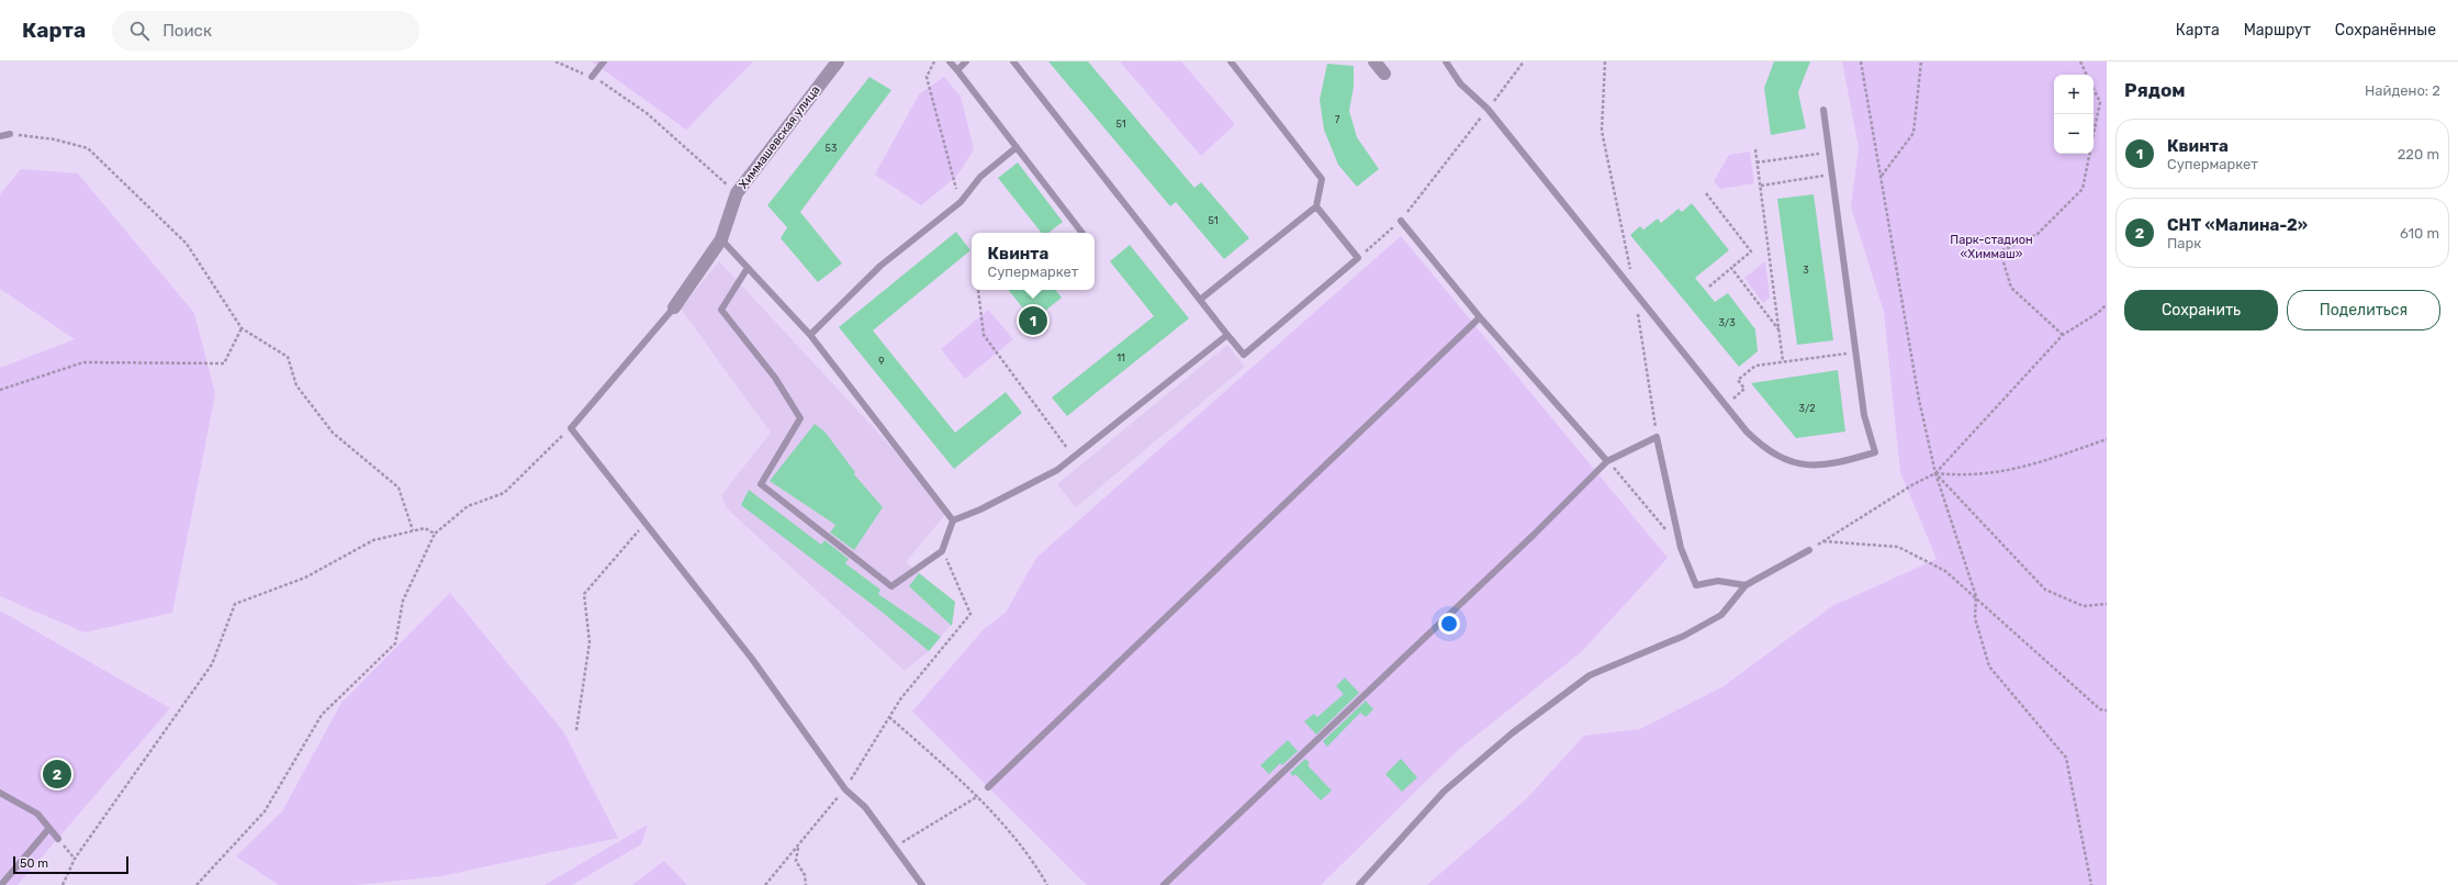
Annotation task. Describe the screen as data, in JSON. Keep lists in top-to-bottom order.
{
  "streets": {
    "street": ["Химмашевская улица"]
  },
  "parks": ["Парк-стадион «Химмаш»"],
  "house_numbers": [
    "7",
    "51",
    "53",
    "51",
    "3",
    "3/3",
    "11",
    "9",
    "3/2"
  ],
  "scale_bar": "50 m",
  "page": {
    "header": "Карта",
    "search": "Поиск",
    "nav": ["Карта", "Маршрут", "Сохранённые"],
    "heading": ["Рядом", "Найдено: 2"],
    "map_buttons": ["+", "−"],
    "list": [
      {
        "mark": "1",
        "name": "Квинта",
        "note": "Супермаркет",
        "value": "220 m"
      },
      {
        "mark": "2",
        "name": "СНТ «Малина-2»",
        "note": "Парк",
        "value": "610 m"
      }
    ],
    "popup": ["Квинта", "Супермаркет"],
    "buttons": ["Сохранить", "Поделиться"],
    "pins": ["1", "2"],
    "scale": "50 m"
  }
}
